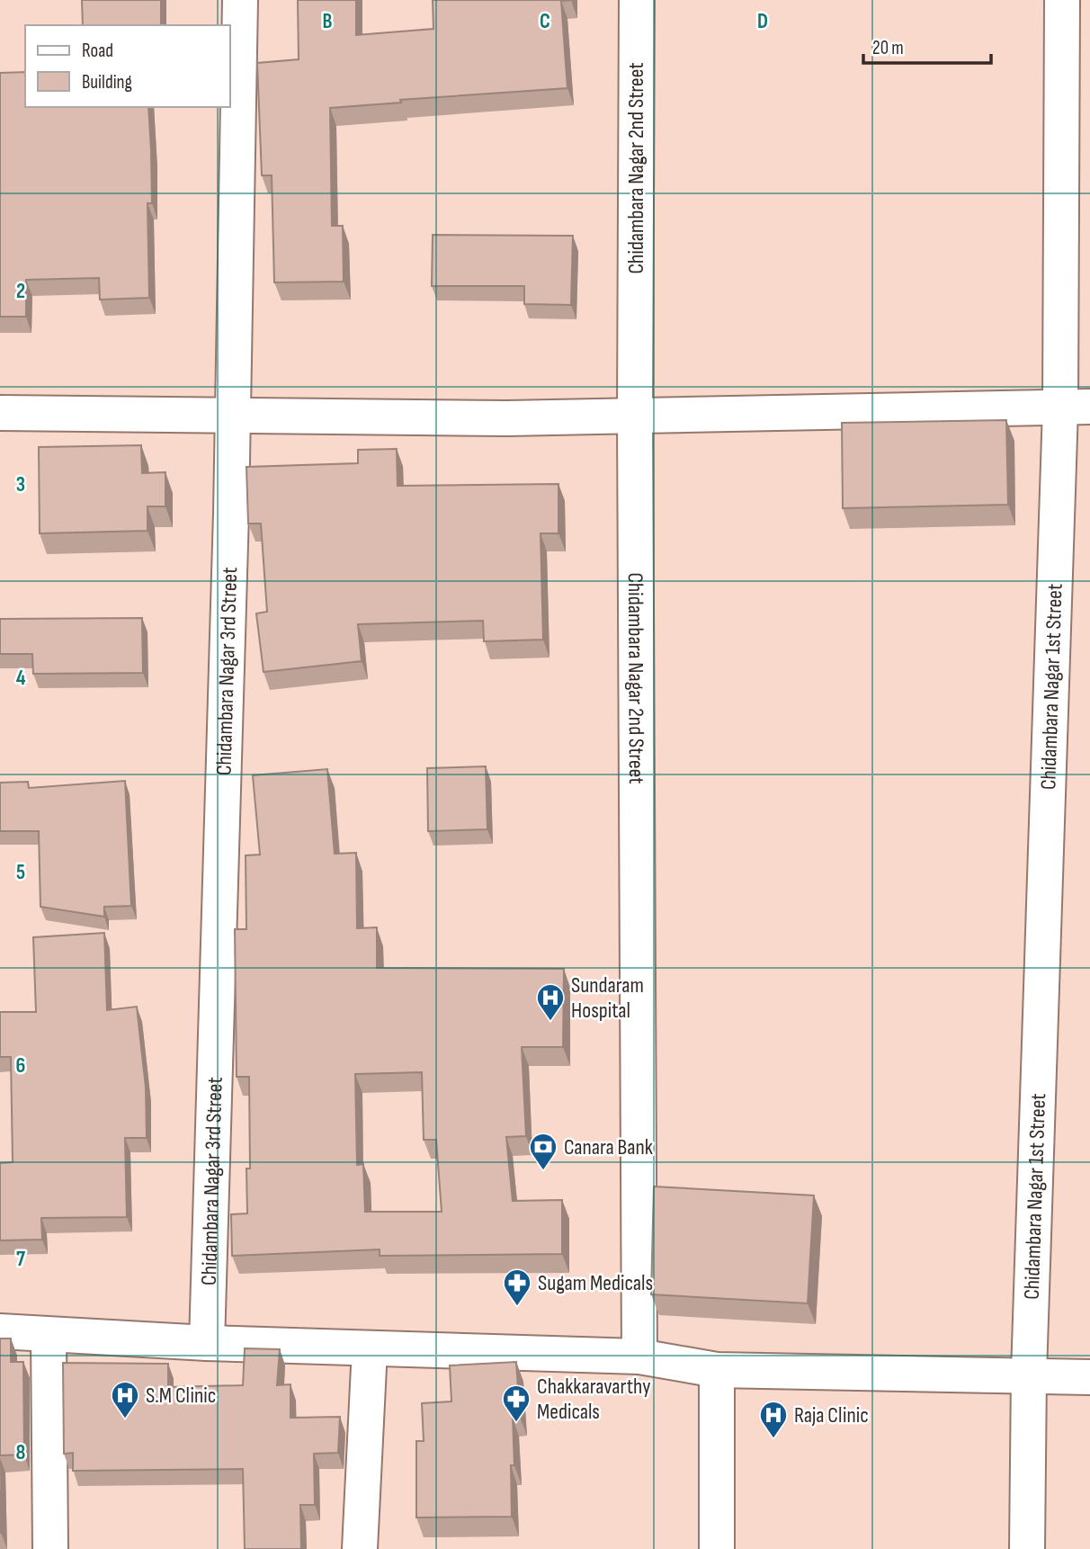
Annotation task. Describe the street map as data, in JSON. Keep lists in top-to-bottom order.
{
  "streets": {
    "street": ["Chidambara Nagar 2nd Street", "Chidambara Nagar 3rd Street", "Chidambara Nagar 1st Street"]
  },
  "places": {
    "hospital": ["Sundaram Hospital", "S.M Clinic", "Raja Clinic"],
    "bank": ["Canara Bank"],
    "pharmacy": ["Sugam Medicals", "Chakkaravarthy Medicals"]
  },
  "legend": ["Road", "Building"],
  "scale_bar": "20 m",
  "grid": {
    "columns": ["B", "C", "D"],
    "rows": [
      "2",
      "3",
      "4",
      "5",
      "6",
      "7",
      "8"
    ]
  }
}
